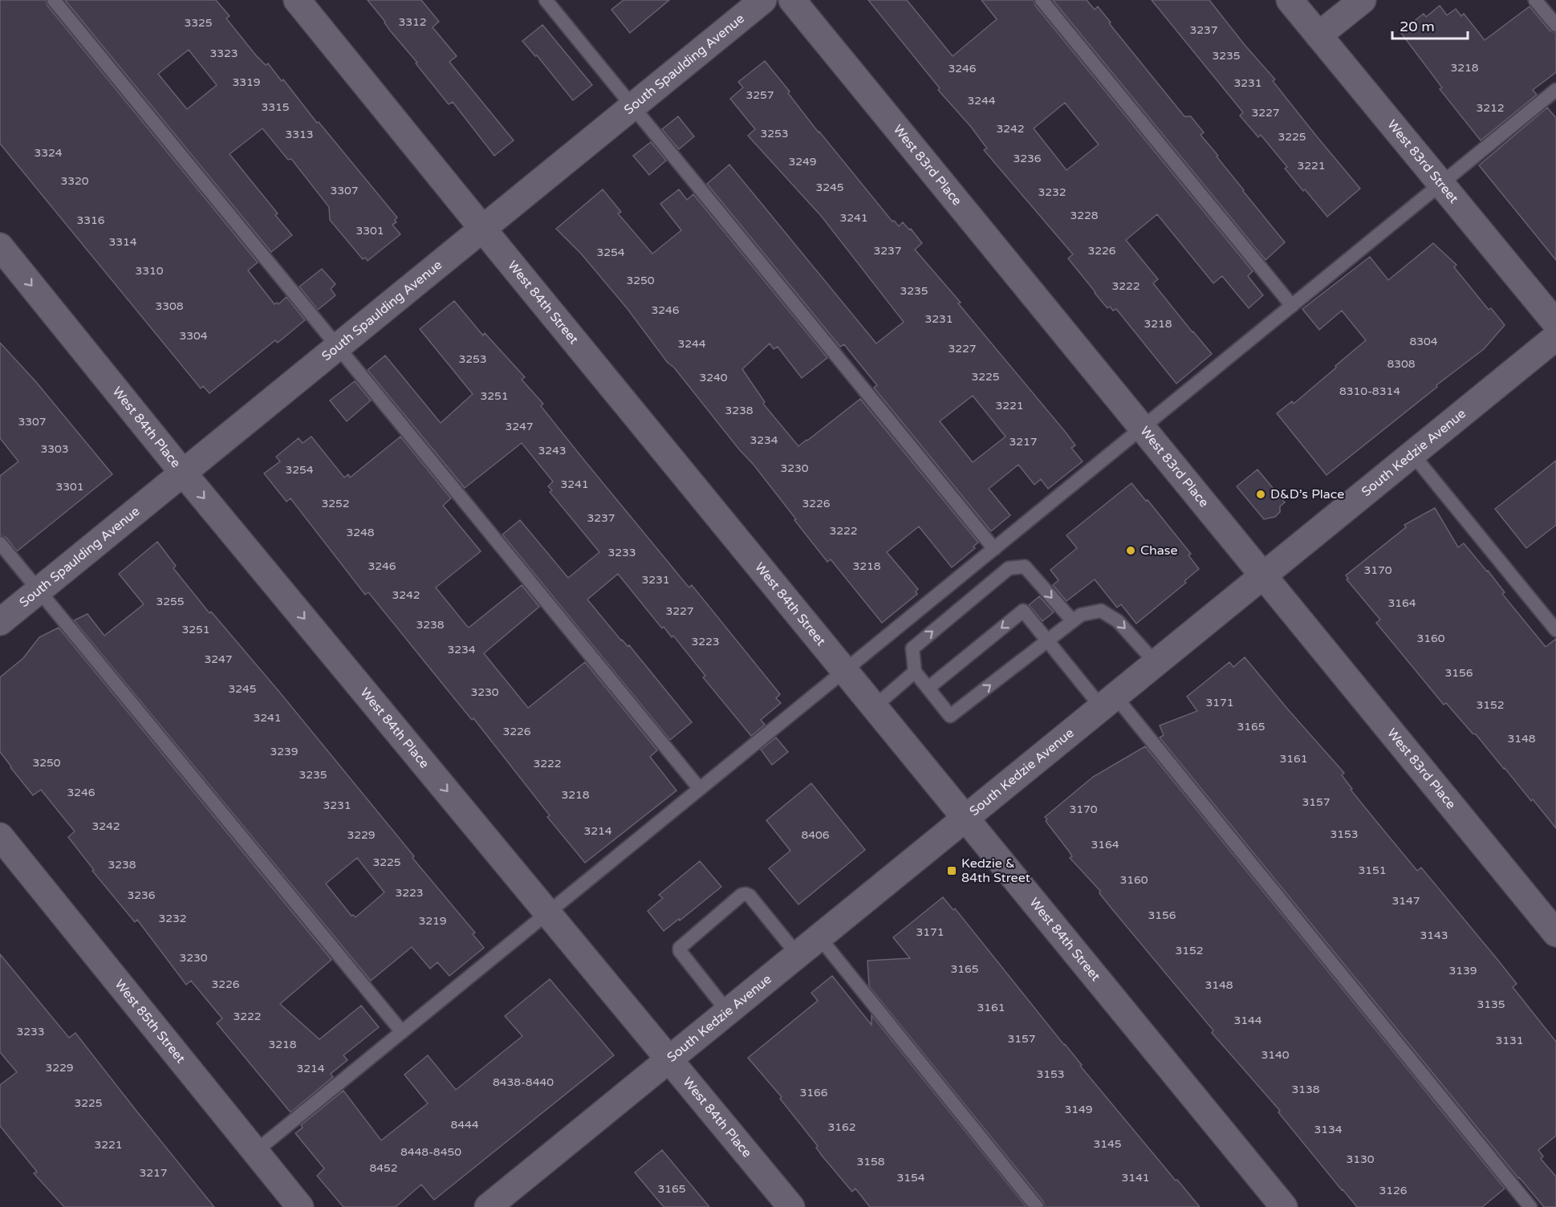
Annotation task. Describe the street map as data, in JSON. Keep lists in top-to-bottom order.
{
  "streets": {
    "street": [
      "South Spaulding Avenue",
      "West 83rd Street",
      "West 83rd Place",
      "West 84th Street",
      "West 84th Place",
      "South Kedzie Avenue",
      "West 85th Street"
    ]
  },
  "crossings": [
    ["South Spaulding Avenue", "West 84th Street"],
    ["South Spaulding Avenue", "West 84th Place"],
    ["West 83rd Place", "South Kedzie Avenue"],
    ["West 84th Street", "South Kedzie Avenue"],
    ["West 84th Place", "South Kedzie Avenue"]
  ],
  "one_way": ["West 84th Place"],
  "places": {
    "other": ["D&D’s Place", "Chase"],
    "transit": ["Kedzie & 84th Street"]
  },
  "house_numbers": [
    "3312",
    "3325",
    "3237",
    "3323",
    "3235",
    "3218",
    "3246",
    "3319",
    "3231",
    "3257",
    "3244",
    "3315",
    "3212",
    "3227",
    "3242",
    "3253",
    "3313",
    "3225",
    "3324",
    "3236",
    "3249",
    "3221",
    "3320",
    "3245",
    "3307",
    "3232",
    "3228",
    "3241",
    "3316",
    "3301",
    "3314",
    "3237",
    "3226",
    "3254",
    "3310",
    "3250",
    "3222",
    "3235",
    "3308",
    "3246",
    "3231",
    "3218",
    "3304",
    "8304",
    "3244",
    "3227",
    "3253",
    "8308",
    "3225",
    "3240",
    "8310-8314",
    "3251",
    "3221",
    "3238",
    "3307",
    "3247",
    "3234",
    "3217",
    "3303",
    "3243",
    "3230",
    "3254",
    "3241",
    "3301",
    "3252",
    "3226",
    "3237",
    "3222",
    "3248",
    "3233",
    "3246",
    "3218",
    "3170",
    "3231",
    "3242",
    "3255",
    "3164",
    "3227",
    "3238",
    "3251",
    "3160",
    "3223",
    "3234",
    "3247",
    "3156",
    "3245",
    "3230",
    "3171",
    "3152",
    "3241",
    "3165",
    "3226",
    "3148",
    "3239",
    "3161",
    "3250",
    "3222",
    "3235",
    "3246",
    "3218",
    "3157",
    "3231",
    "3170",
    "3242",
    "3214",
    "3153",
    "3229",
    "8406",
    "3164",
    "3225",
    "3238",
    "3151",
    "3160",
    "3223",
    "3236",
    "3147",
    "3156",
    "3232",
    "3219",
    "3171",
    "3143",
    "3152",
    "3230",
    "3165",
    "3139",
    "3226",
    "3148",
    "3135",
    "3161",
    "3222",
    "3144",
    "3233",
    "3157",
    "3131",
    "3218",
    "3140",
    "3229",
    "3214",
    "3153",
    "8438-8440",
    "3138",
    "3166",
    "3225",
    "3149",
    "8444",
    "3162",
    "3134",
    "3145",
    "3221",
    "8448-8450",
    "3130",
    "3158",
    "8452",
    "3217",
    "3154",
    "3141",
    "3165",
    "3126"
  ],
  "scale_bar": "20 m"
}
